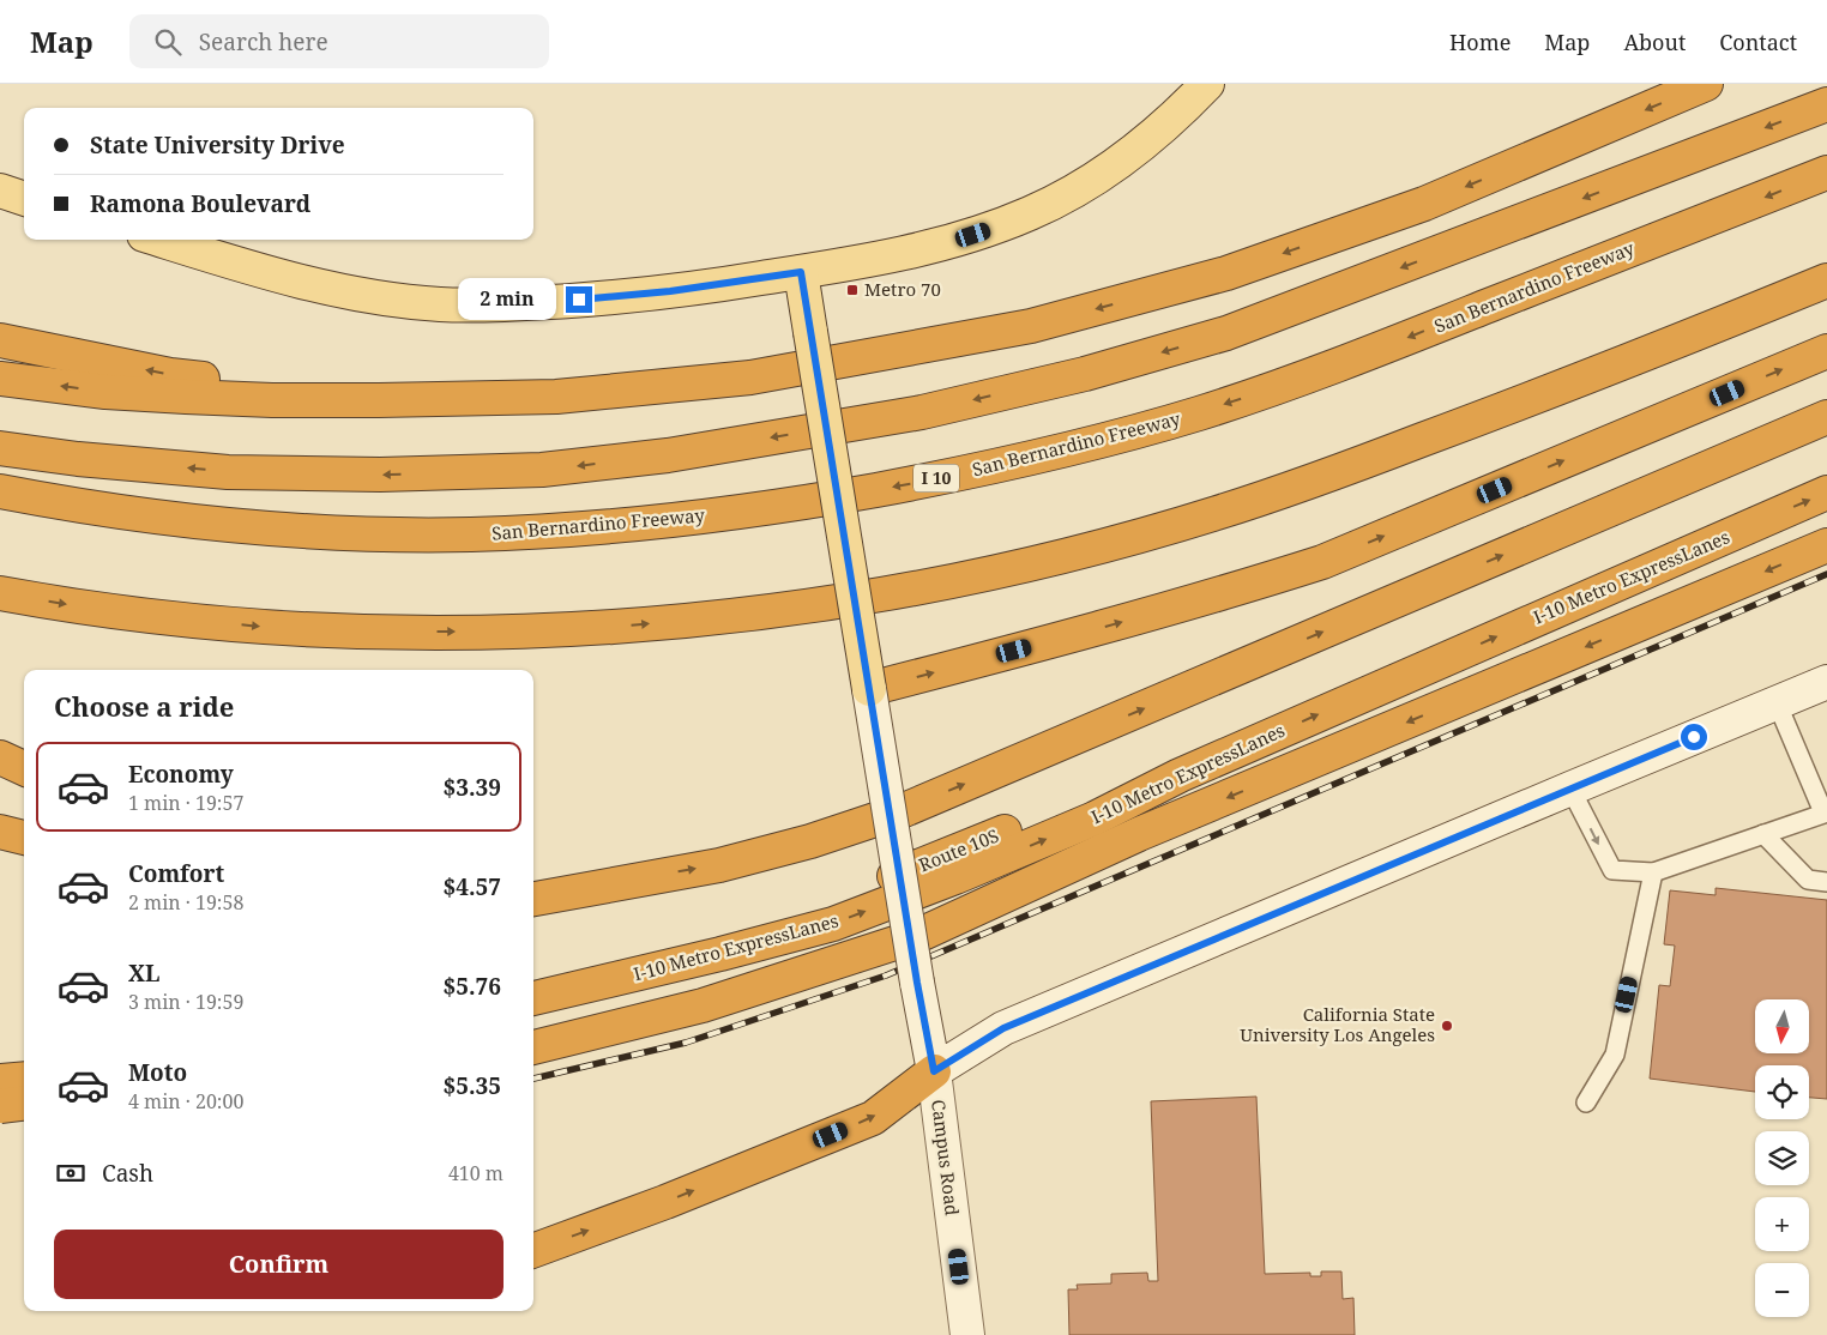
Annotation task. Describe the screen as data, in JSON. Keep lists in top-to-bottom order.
{
  "streets": {
    "highway": ["San Bernardino Freeway", "I 10", "I-10 Metro ExpressLanes"],
    "main road": ["Campus Road"]
  },
  "places": {
    "transit": ["Metro 70"],
    "other": ["California State University Los Angeles"]
  },
  "north": "bottom",
  "page": {
    "header": "Map",
    "search": "Search here",
    "nav": [
      "Home",
      "Map",
      "About",
      "Contact"
    ],
    "banner": ["State University Drive", "Ramona Boulevard"],
    "bubble": "2 min",
    "heading": "Choose a ride",
    "list": [
      {
        "name": "Economy",
        "note": "1 min · 19:57",
        "value": "$3.39"
      },
      {
        "name": "Comfort",
        "note": "2 min · 19:58",
        "value": "$4.57"
      },
      {
        "name": "XL",
        "note": "3 min · 19:59",
        "value": "$5.76"
      },
      {
        "name": "Moto",
        "note": "4 min · 20:00",
        "value": "$5.35"
      }
    ],
    "map_buttons": ["+", "−"],
    "pay": ["Cash", "410 m"],
    "buttons": "Confirm"
  }
}
